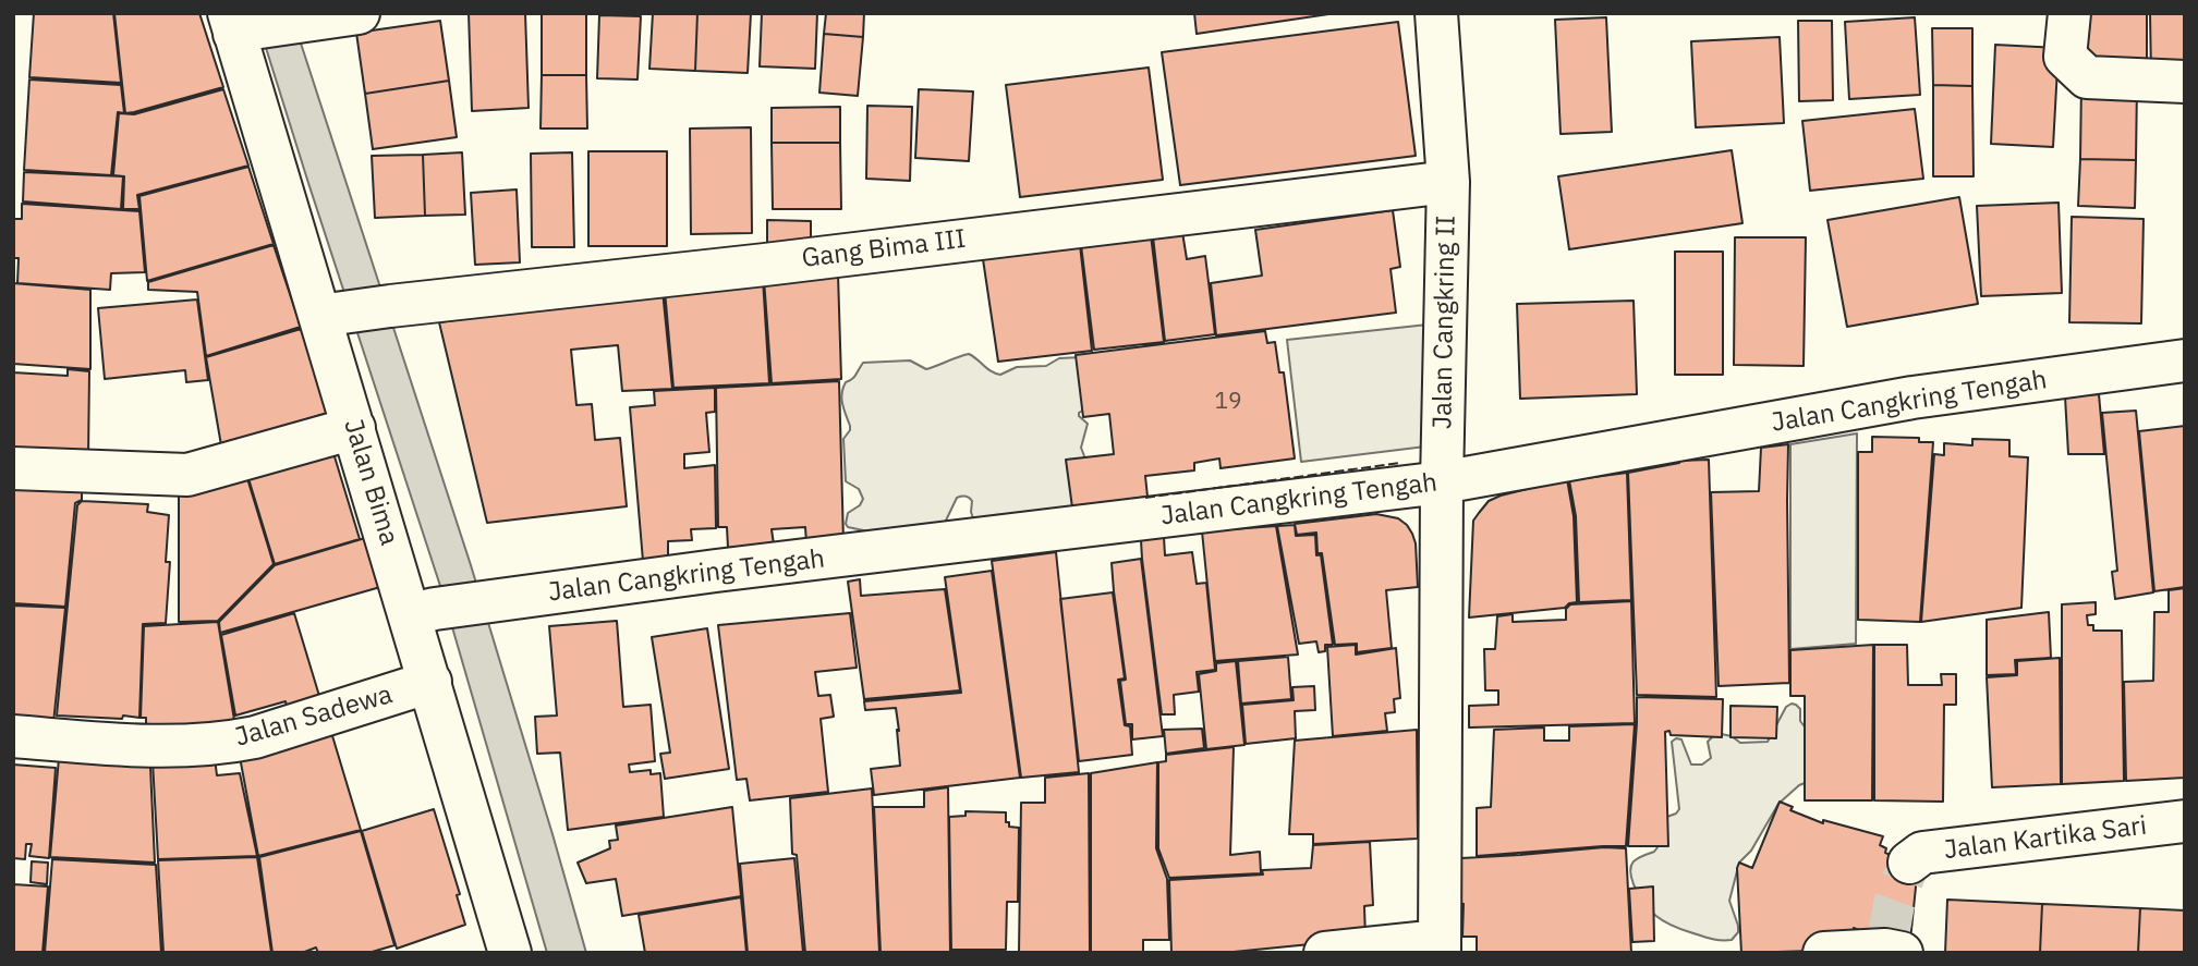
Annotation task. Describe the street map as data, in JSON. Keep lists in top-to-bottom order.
{
  "streets": {
    "street": [
      "Gang Bima III",
      "Jalan Cangkring II",
      "Jalan Cangkring Tengah",
      "Jalan Bima",
      "Jalan Sadewa",
      "Jalan Kartika Sari"
    ]
  },
  "crossings": [
    ["Gang Bima III", "Jalan Cangkring II"],
    ["Gang Bima III", "Jalan Bima"],
    ["Jalan Cangkring II", "Jalan Cangkring Tengah"],
    ["Jalan Cangkring Tengah", "Jalan Bima"],
    ["Jalan Bima", "Jalan Sadewa"]
  ],
  "house_numbers": ["19"]
}
